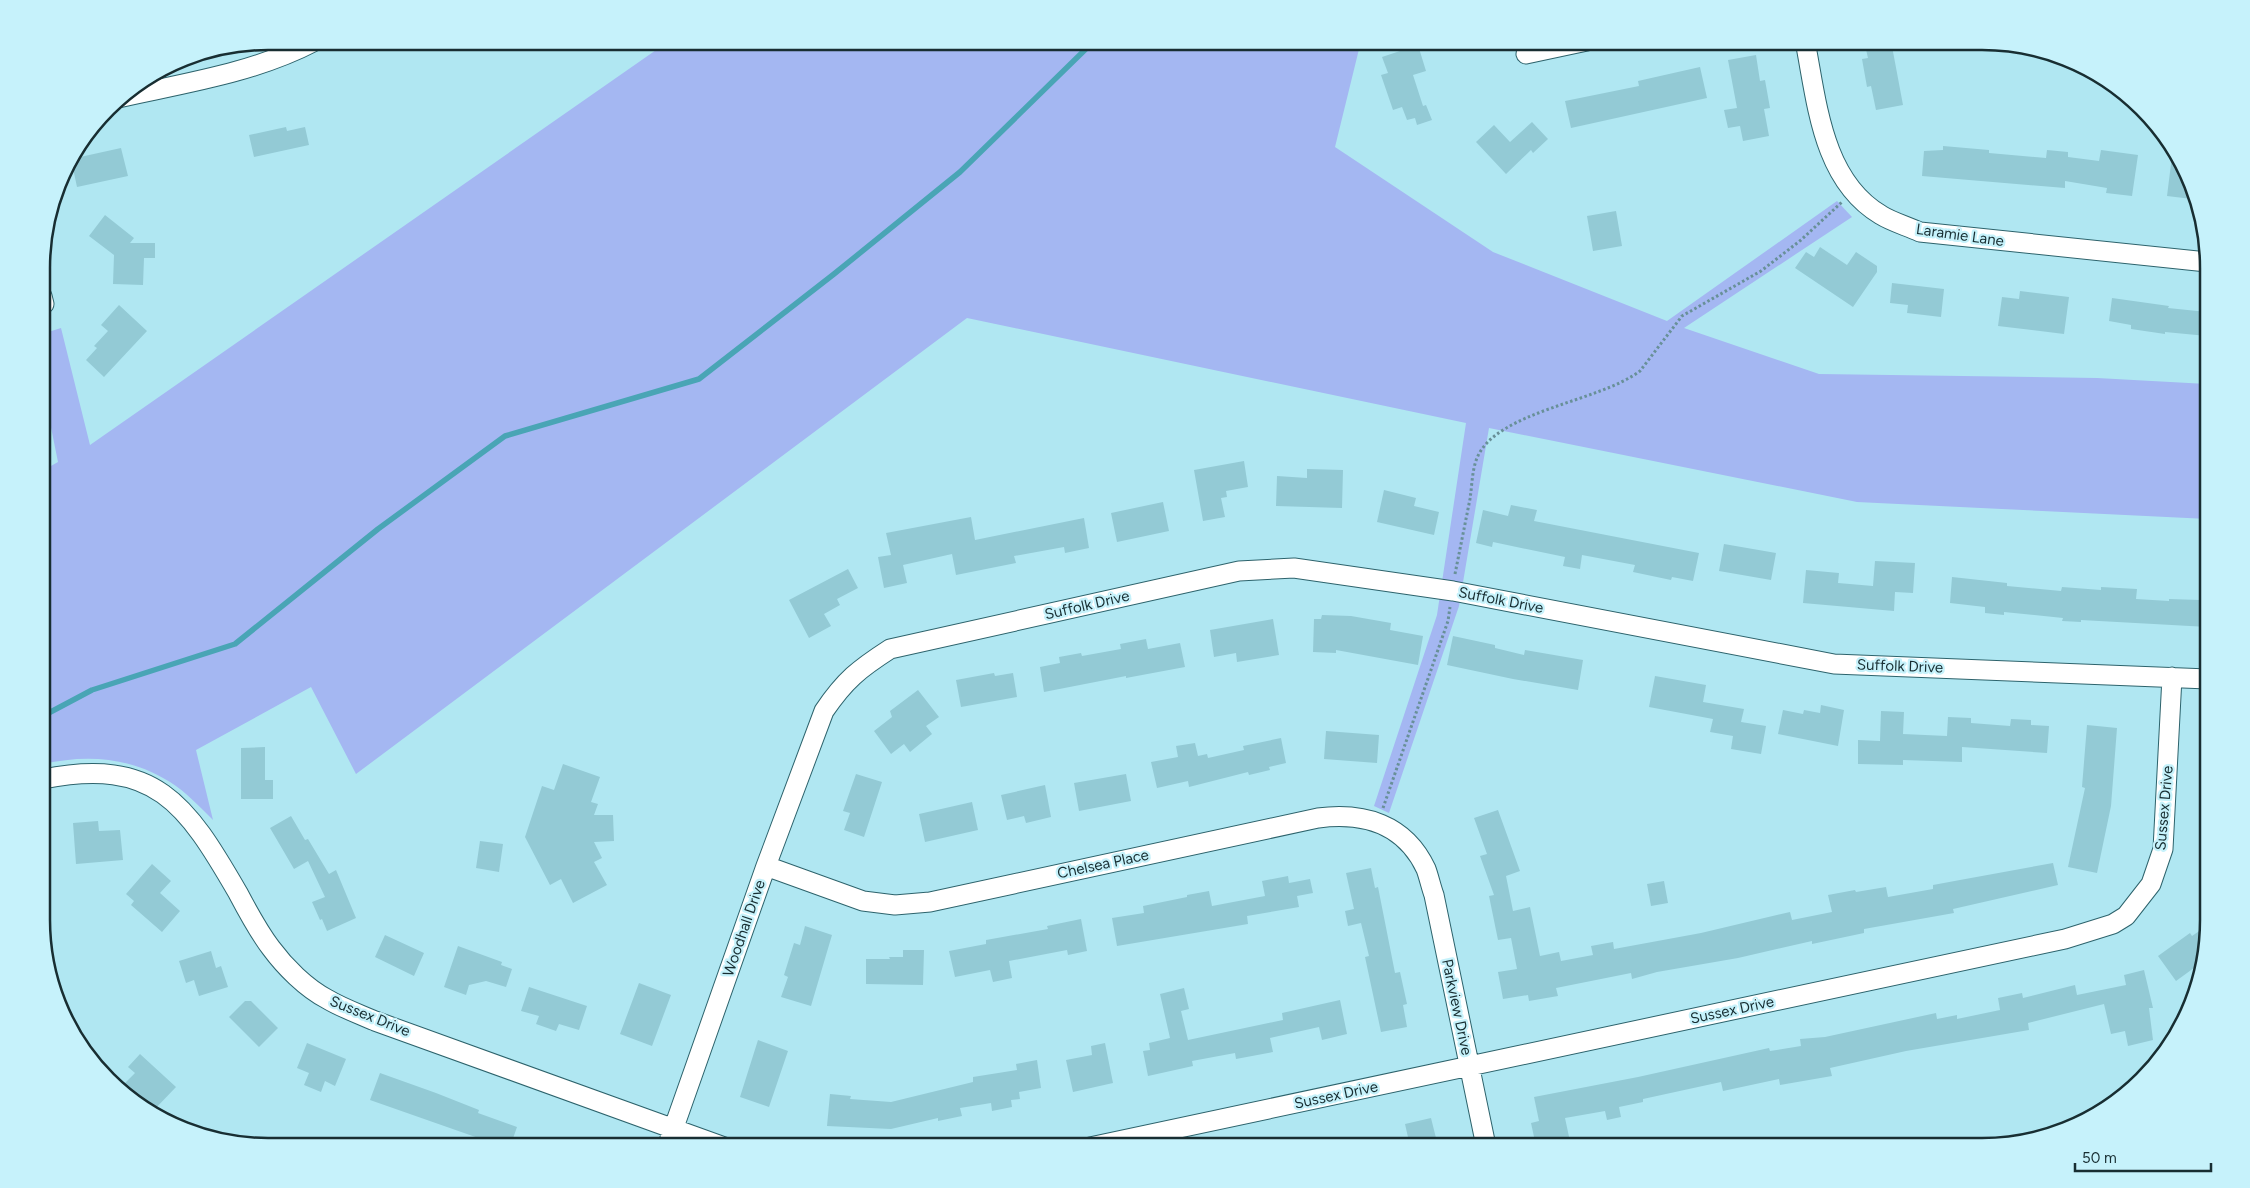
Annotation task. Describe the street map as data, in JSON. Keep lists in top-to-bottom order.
{
  "streets": {
    "street": [
      "Laramie Lane",
      "Suffolk Drive",
      "Sussex Drive",
      "Chelsea Place",
      "Woodhall Drive",
      "Parkview Drive"
    ]
  },
  "crossings": [
    ["Suffolk Drive", "Sussex Drive"],
    ["Suffolk Drive", "Woodhall Drive"],
    ["Sussex Drive", "Woodhall Drive"],
    ["Sussex Drive", "Parkview Drive"],
    ["Chelsea Place", "Woodhall Drive"],
    ["Chelsea Place", "Parkview Drive"]
  ],
  "scale_bar": "50 m"
}
